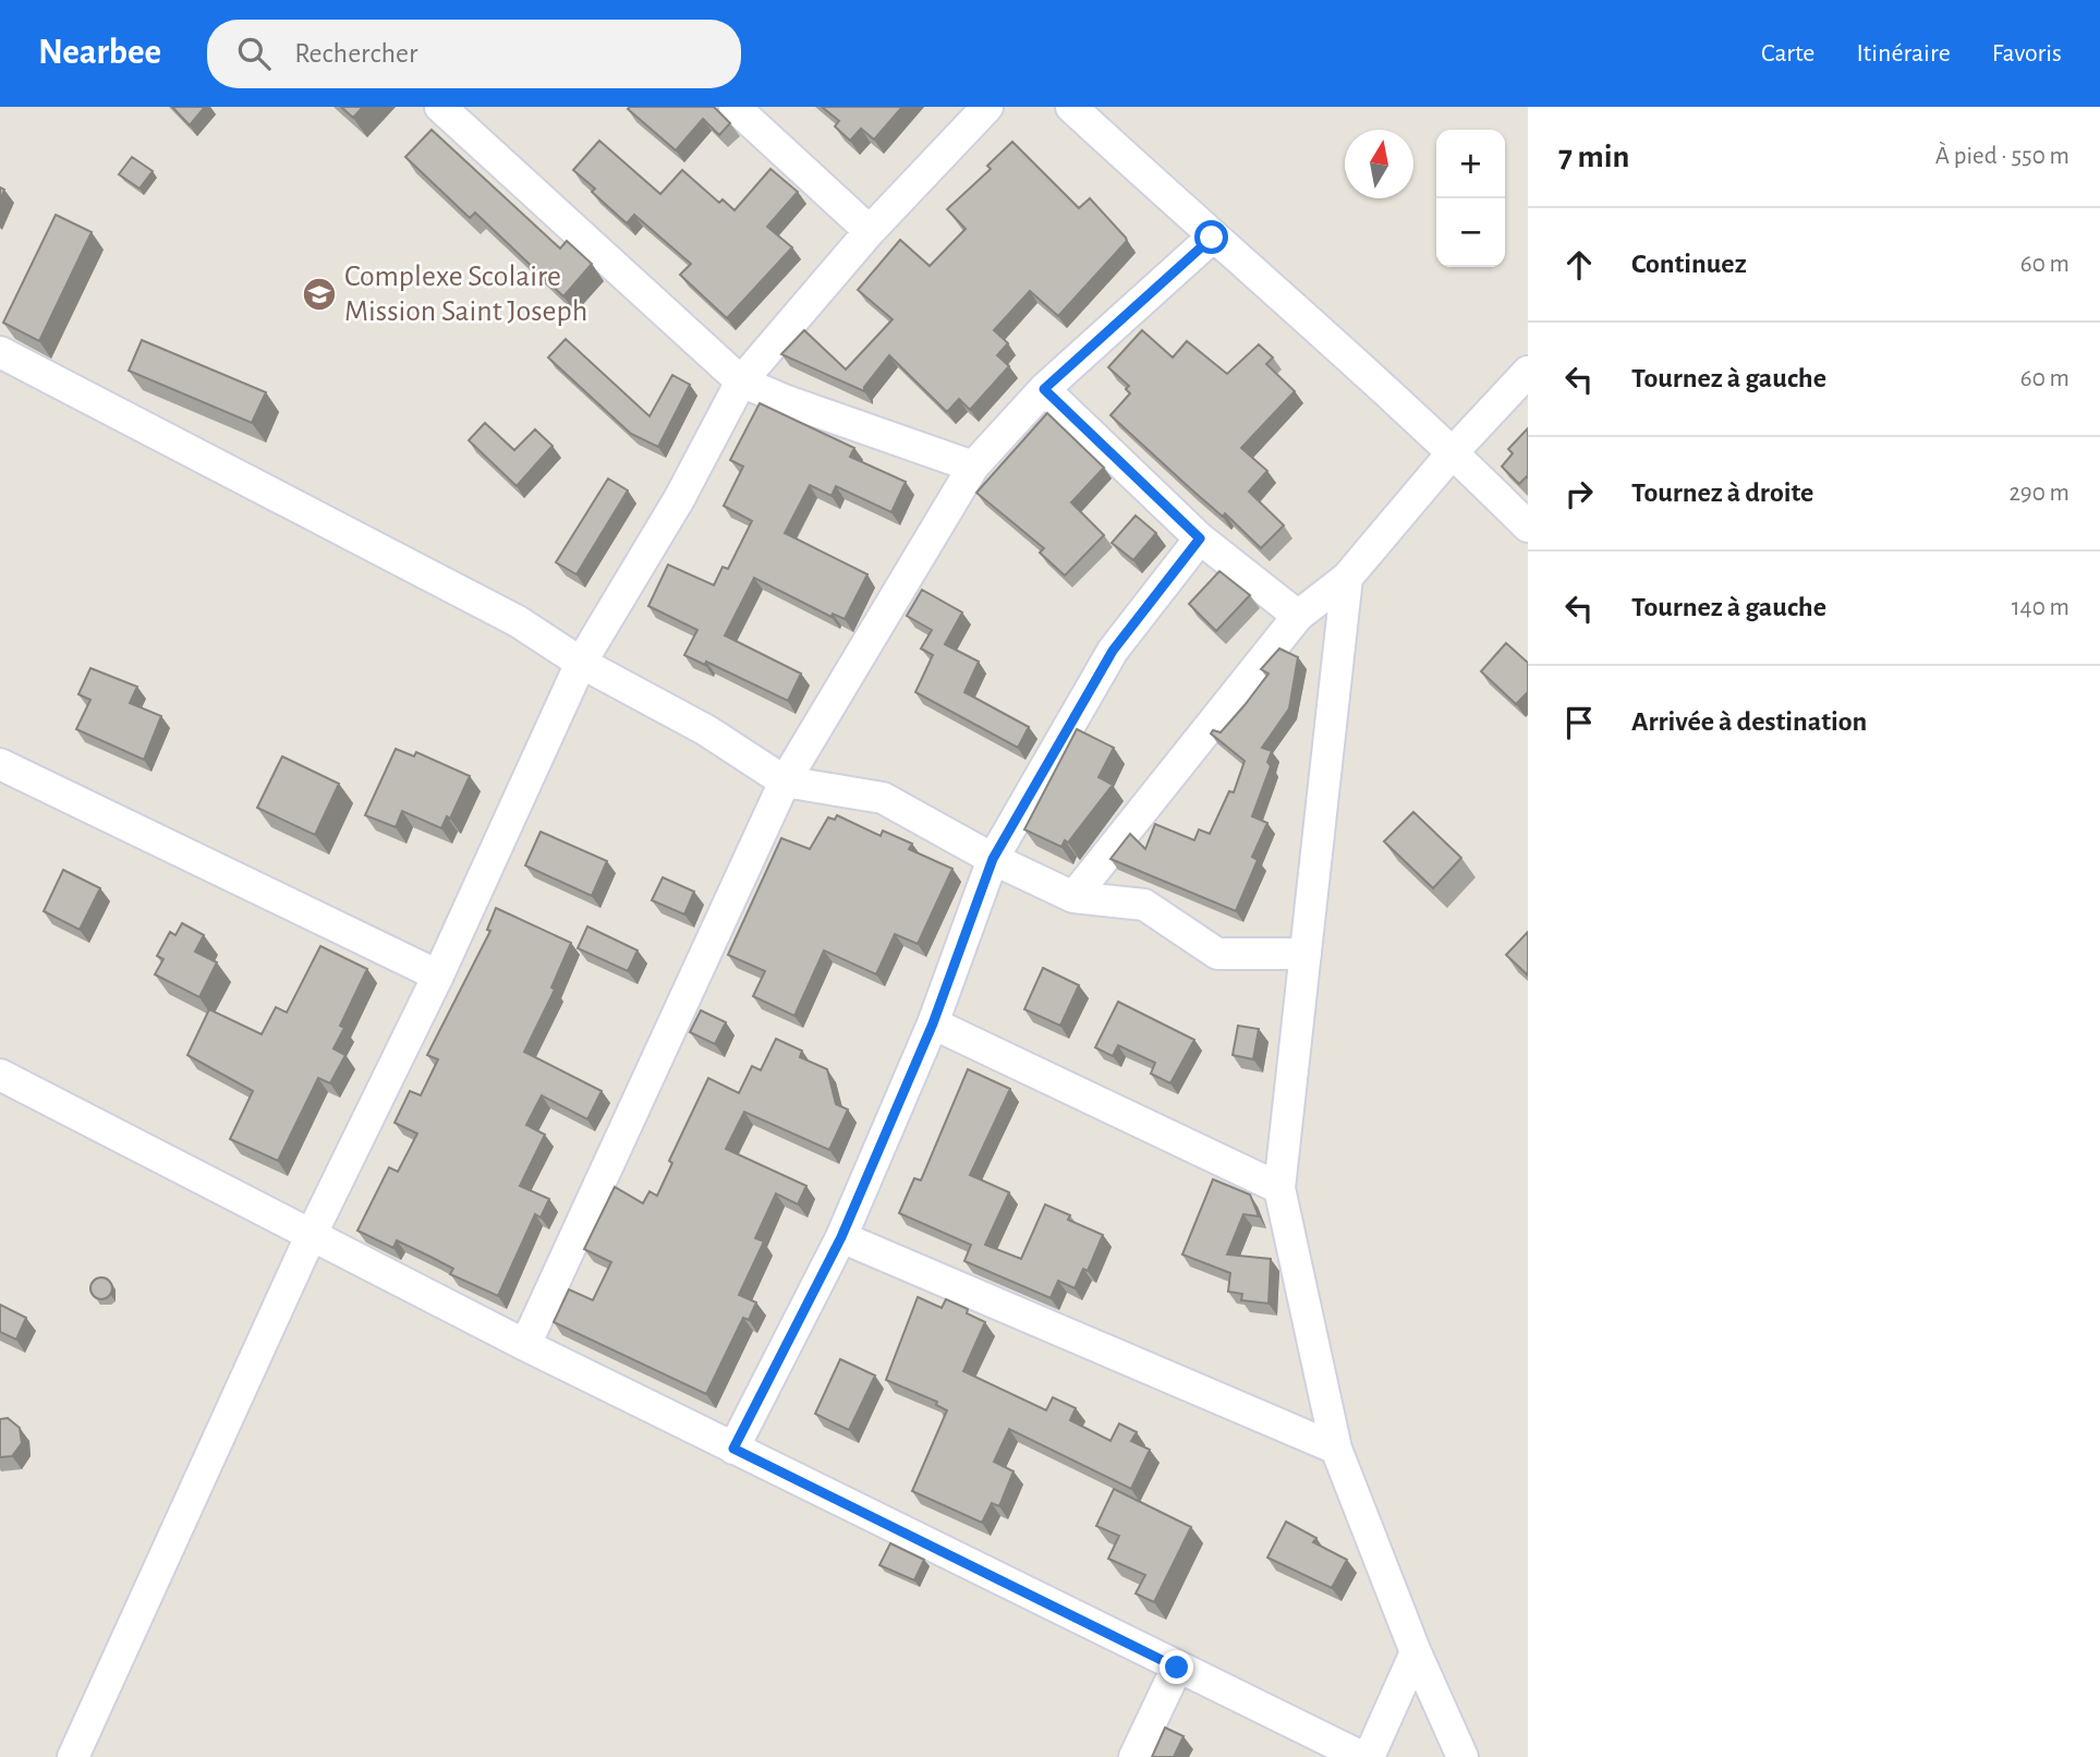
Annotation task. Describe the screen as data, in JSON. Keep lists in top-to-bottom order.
{
  "places": {
    "school or university": ["Complexe Scolaire Mission Saint Joseph"]
  },
  "north": "top",
  "page": {
    "header": "Nearbee",
    "search": "Rechercher",
    "nav": ["Carte", "Itinéraire", "Favoris"],
    "heading": ["7 min", "À pied · 550 m"],
    "map_buttons": ["+", "−"],
    "list": [
      ["Continuez", "60 m"],
      ["Tournez à gauche", "60 m"],
      ["Tournez à droite", "290 m"],
      ["Tournez à gauche", "140 m"],
      "Arrivée à destination"
    ]
  }
}
